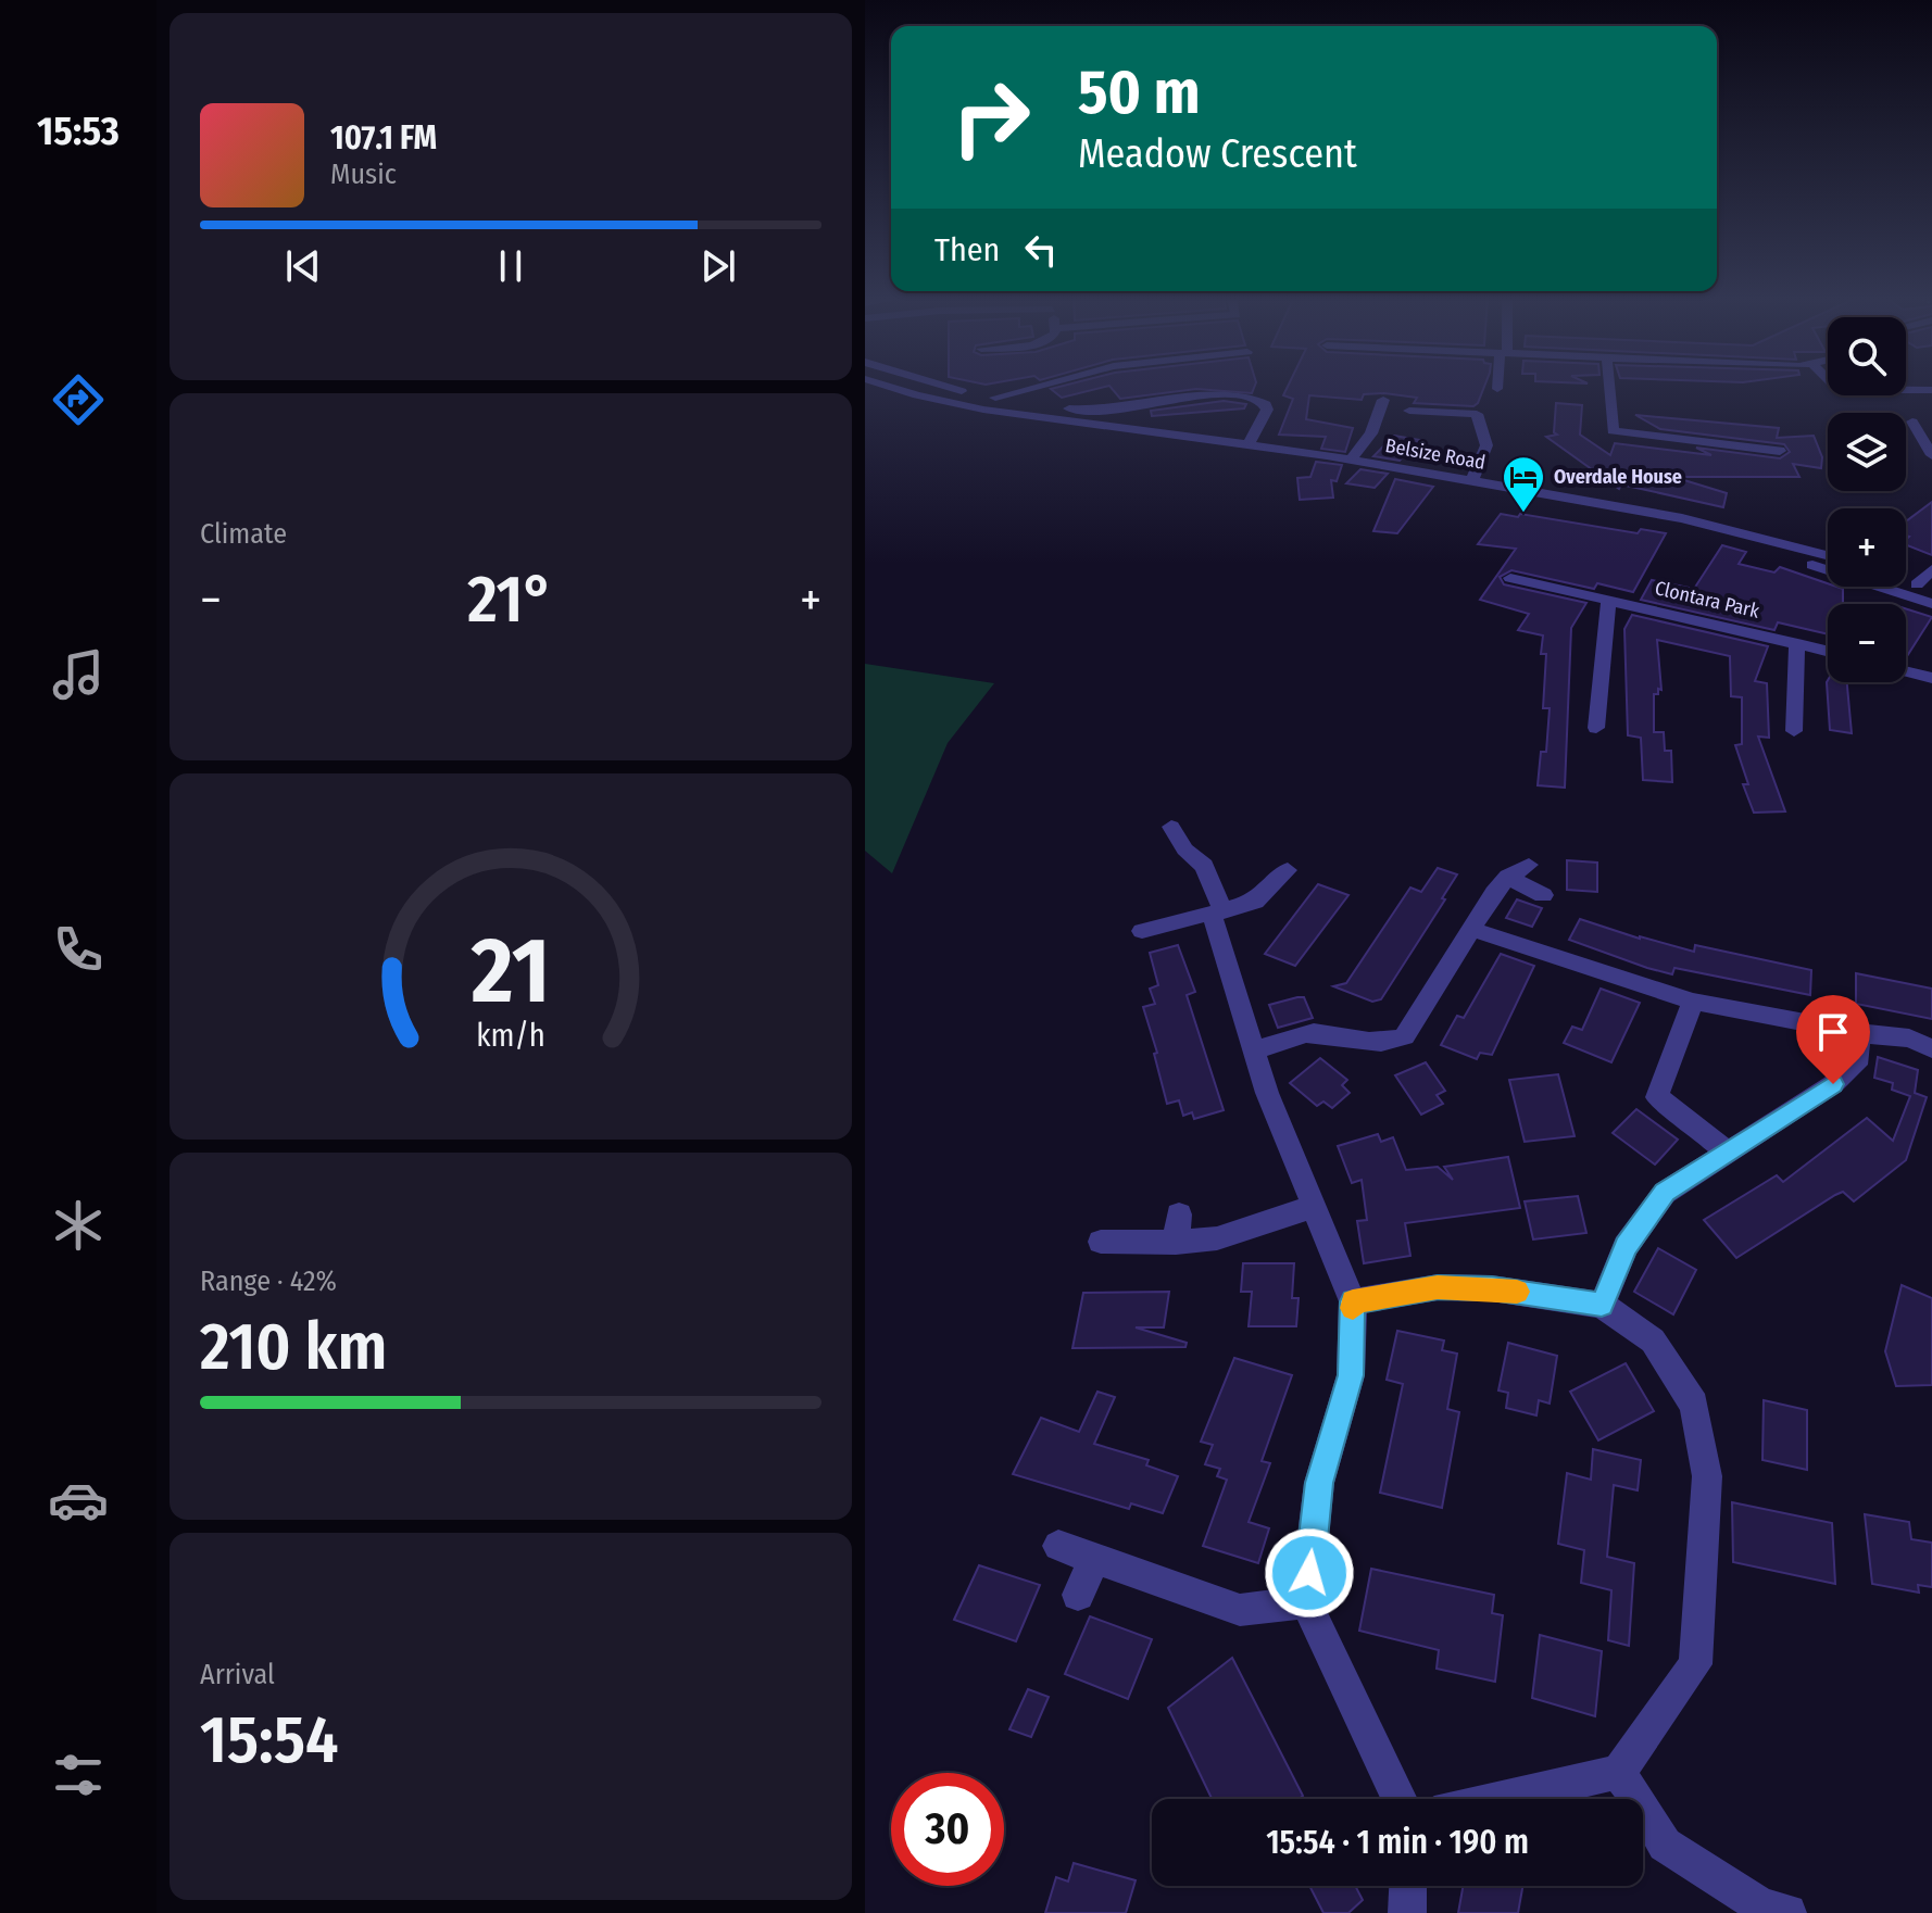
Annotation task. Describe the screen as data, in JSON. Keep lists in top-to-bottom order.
{
  "streets": {
    "street": ["Belsize Road", "Clontara Park"]
  },
  "places": {
    "hotel": ["Overdale House"]
  },
  "page": {
    "tabs": "15:53",
    "turn": ["50 m", "Meadow Crescent"],
    "song": ["107.1 FM", "Music"],
    "then": "Then",
    "map_buttons": ["+", "−"],
    "tile": [
      "Climate",
      ["Range · 42%", "210 km"],
      ["Arrival", "15:54"]
    ],
    "heat": ["−", "21°", "+"],
    "limit": "30",
    "trip": "15:54 · 1 min · 190 m",
    "gauge": ["21", "km/h"]
  }
}
